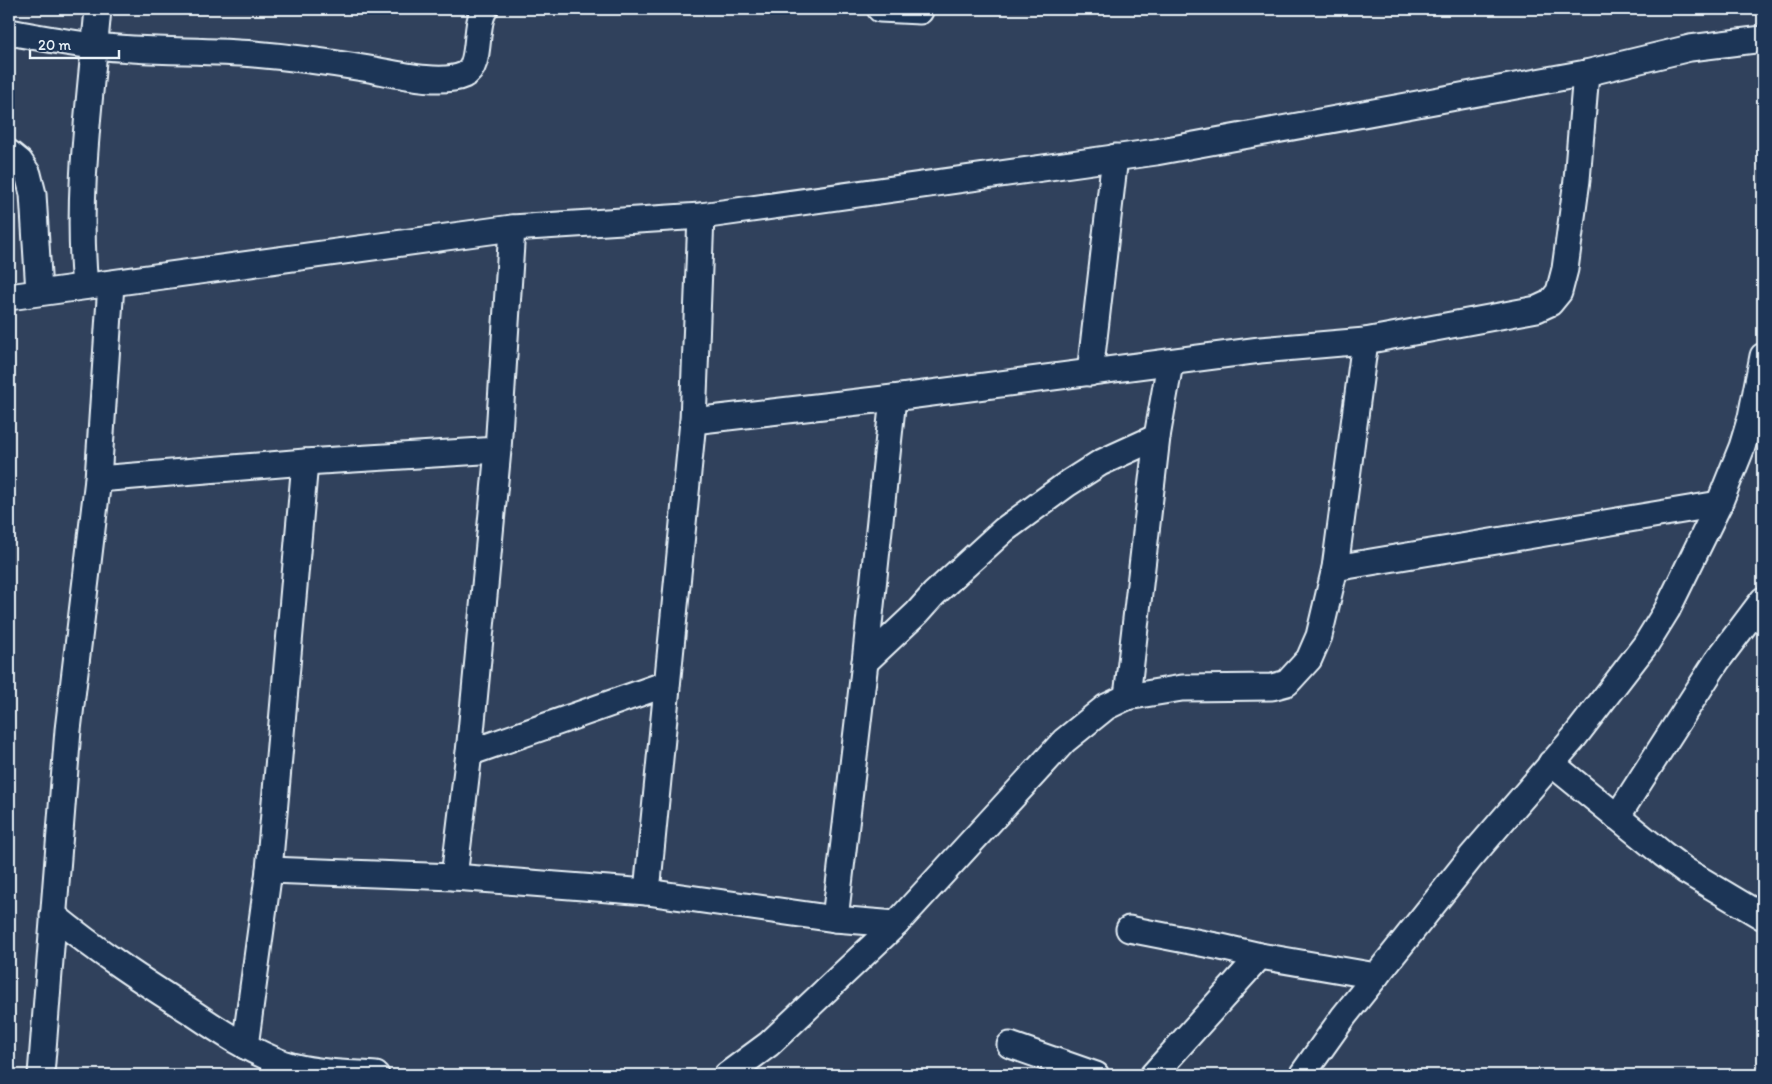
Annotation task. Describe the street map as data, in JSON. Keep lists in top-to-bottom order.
{
  "scale_bar": "20 m"
}
